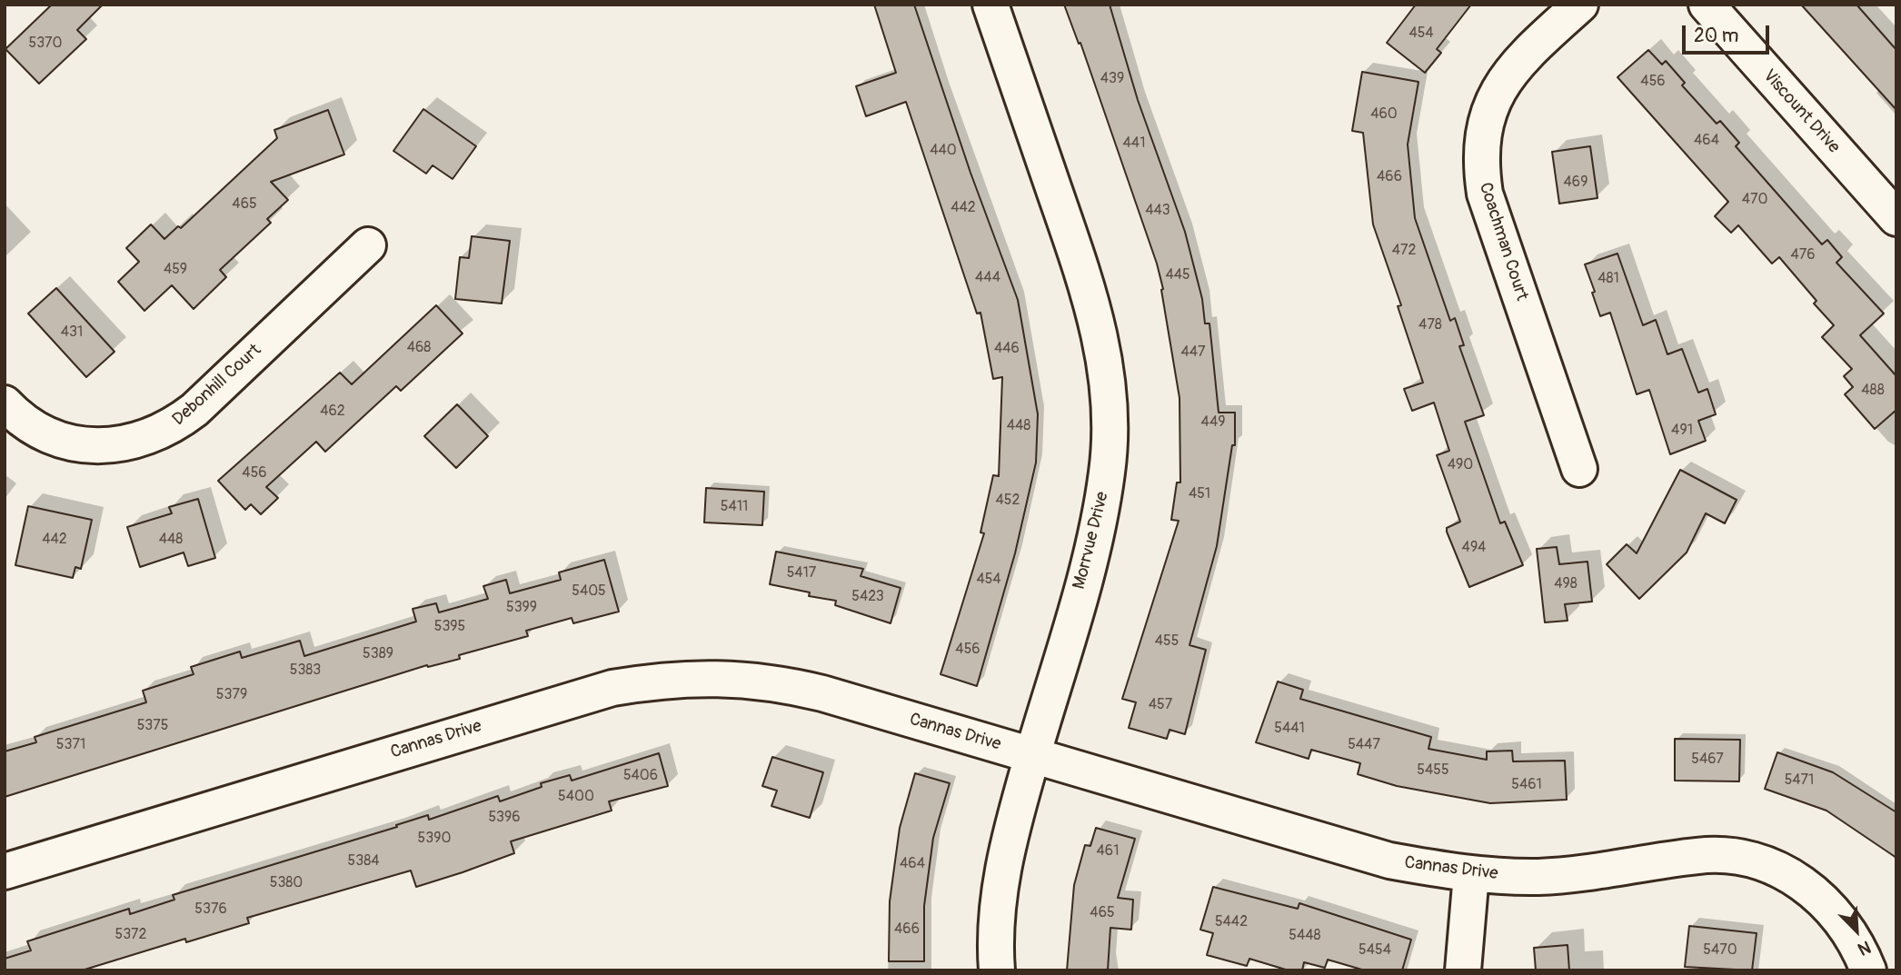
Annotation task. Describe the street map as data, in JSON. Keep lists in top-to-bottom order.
{
  "streets": {
    "street": [
      "Viscount Drive",
      "Coachman Court",
      "Debonhill Court",
      "Morrvue Drive",
      "Cannas Drive"
    ]
  },
  "crossings": [
    ["Morrvue Drive", "Cannas Drive"]
  ],
  "house_numbers": [
    "454",
    "5370",
    "439",
    "456",
    "460",
    "464",
    "441",
    "440",
    "466",
    "469",
    "470",
    "465",
    "442",
    "443",
    "472",
    "476",
    "459",
    "445",
    "444",
    "481",
    "478",
    "431",
    "468",
    "446",
    "447",
    "488",
    "462",
    "449",
    "448",
    "491",
    "490",
    "456",
    "451",
    "452",
    "5411",
    "442",
    "448",
    "494",
    "5417",
    "454",
    "498",
    "5405",
    "5423",
    "5399",
    "5395",
    "455",
    "456",
    "5389",
    "5383",
    "5379",
    "457",
    "5375",
    "5441",
    "5371",
    "5447",
    "5467",
    "5455",
    "5406",
    "5471",
    "5461",
    "5400",
    "5396",
    "5390",
    "461",
    "5384",
    "464",
    "5380",
    "5376",
    "465",
    "5442",
    "466",
    "5372",
    "5448",
    "5454",
    "5470"
  ],
  "scale_bar": "20 m",
  "north": "bottom right"
}
